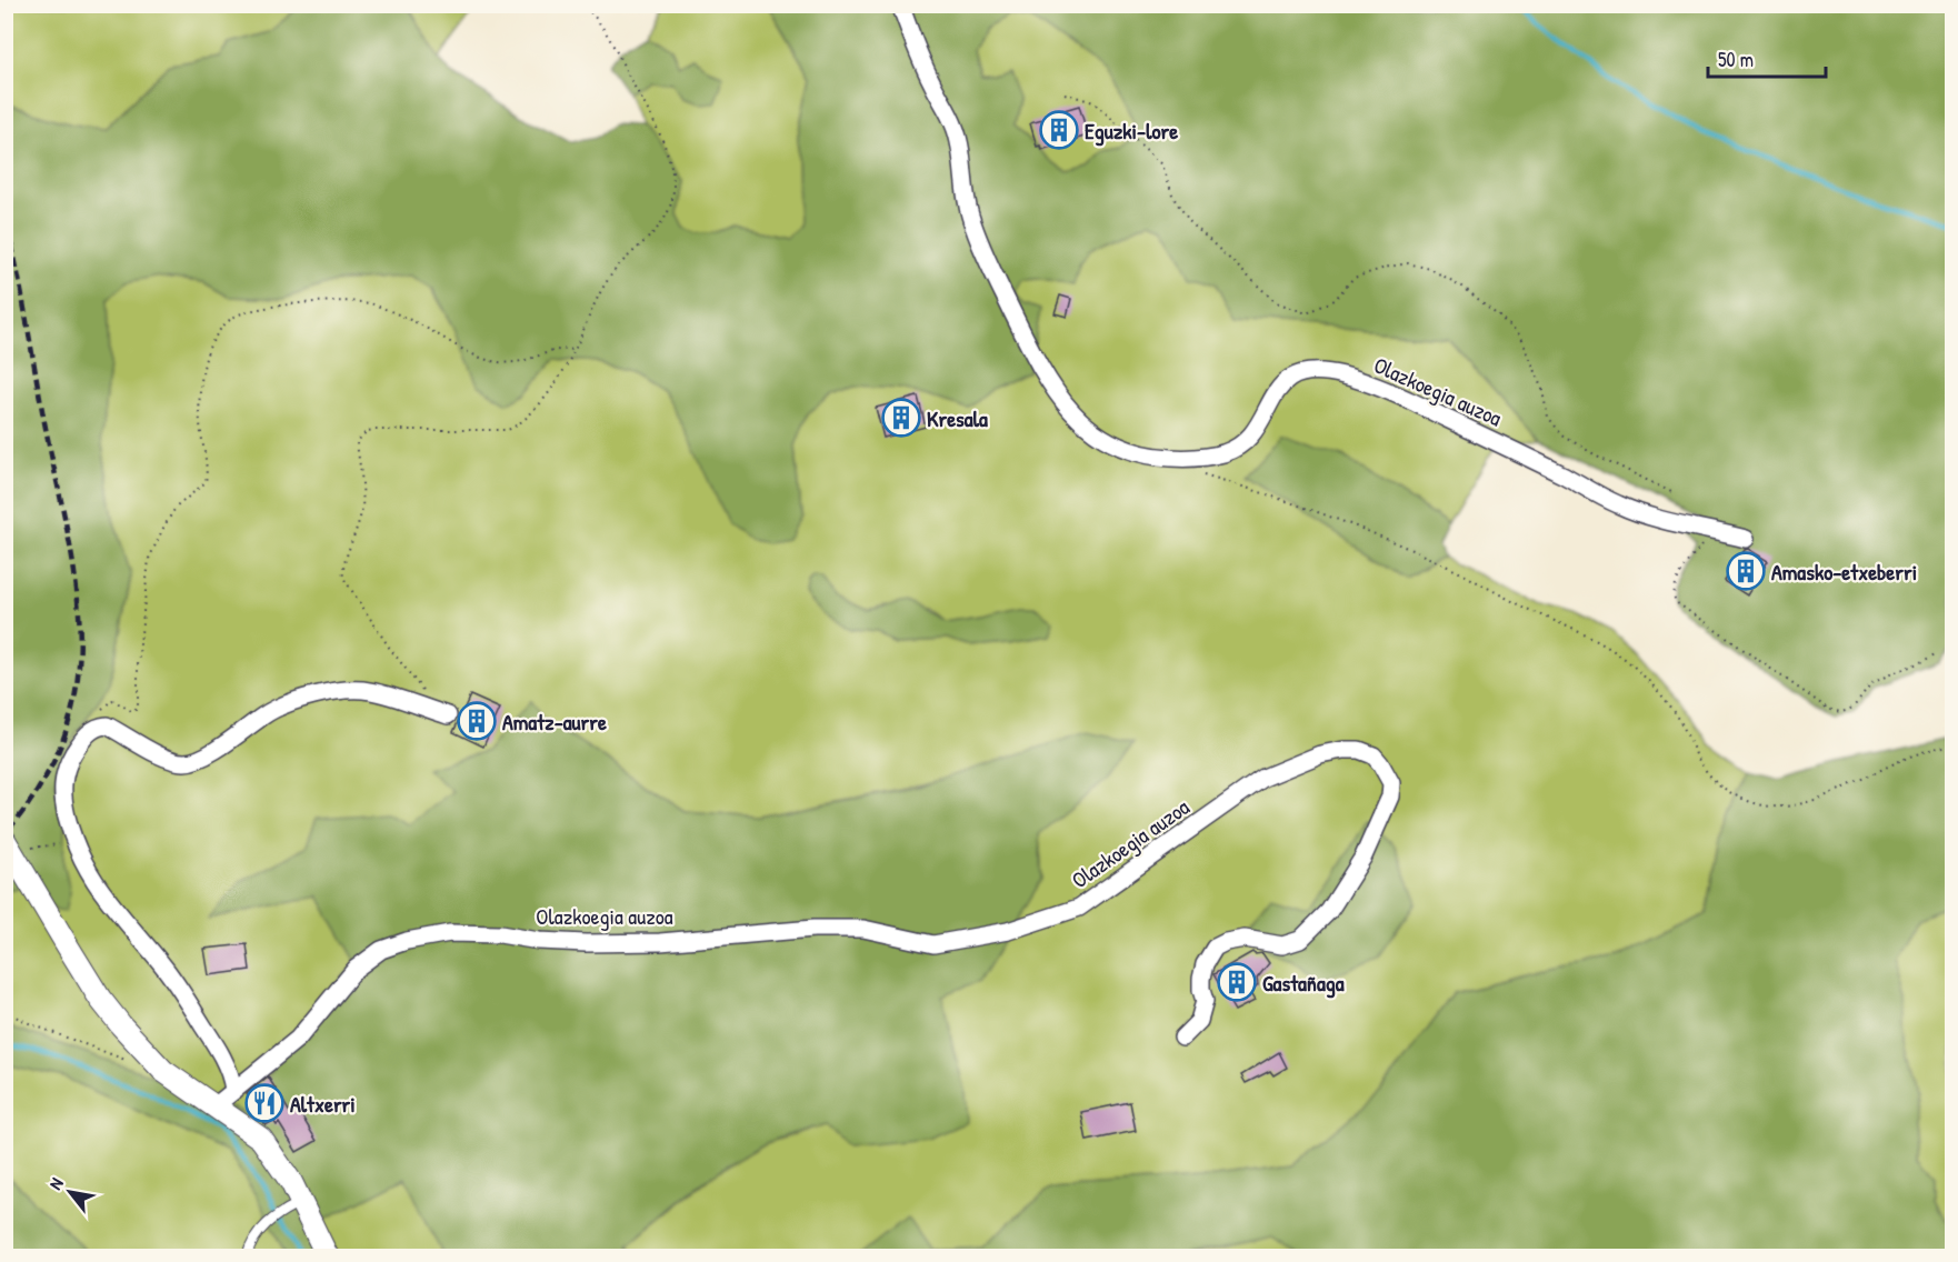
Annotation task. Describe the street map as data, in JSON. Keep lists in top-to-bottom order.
{
  "streets": {
    "street": ["Olazkoegia auzoa"]
  },
  "places": {
    "building": [
      "Eguzki-lore",
      "Kresala",
      "Amasko-etxeberri",
      "Amatz-aurre",
      "Gastañaga"
    ],
    "restaurant": ["Altxerri"]
  },
  "scale_bar": "50 m",
  "north": "top left"
}
